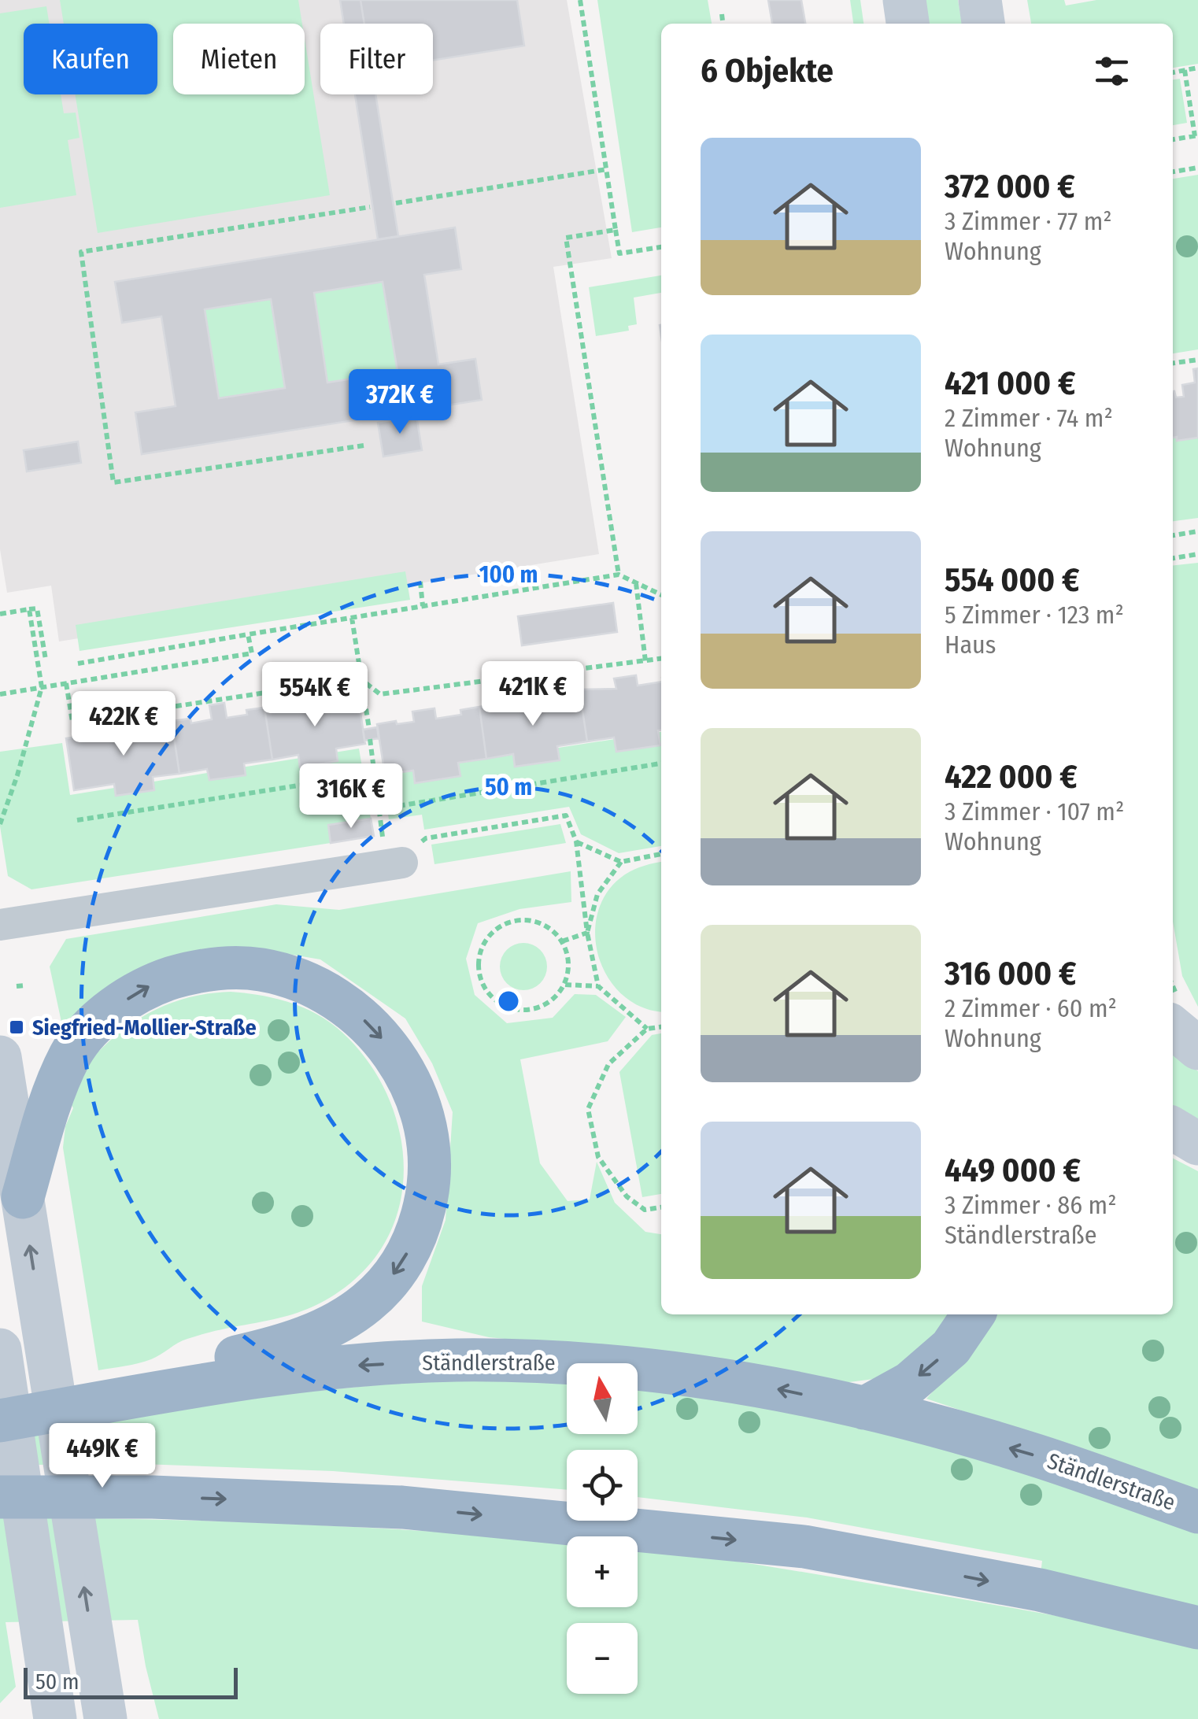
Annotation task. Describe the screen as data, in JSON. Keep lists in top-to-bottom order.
{
  "streets": {
    "highway": ["Ständlerstraße"]
  },
  "places": {
    "transit": ["Siegfried-Mollier-Straße"]
  },
  "scale_bar": "50 m",
  "north": "top",
  "page": {
    "chip": ["Kaufen", "Mieten", "Filter"],
    "heading": "6 Objekte",
    "list": [
      {
        "name": "372 000 €",
        "note": "3 Zimmer · 77 m² · Wohnung"
      },
      {
        "name": "421 000 €",
        "note": "2 Zimmer · 74 m² · Wohnung"
      },
      {
        "name": "554 000 €",
        "note": "5 Zimmer · 123 m² · Haus"
      },
      {
        "name": "422 000 €",
        "note": "3 Zimmer · 107 m² · Wohnung"
      },
      {
        "name": "316 000 €",
        "note": "2 Zimmer · 60 m² · Wohnung"
      },
      {
        "name": "449 000 €",
        "note": "3 Zimmer · 86 m² · Ständlerstraße"
      }
    ],
    "price": [
      "372K €",
      "421K €",
      "554K €",
      "422K €",
      "316K €",
      "449K €"
    ],
    "map_buttons": ["+", "−"],
    "scale": "50 m"
  },
  "rings": ["100 m", "50 m"]
}
